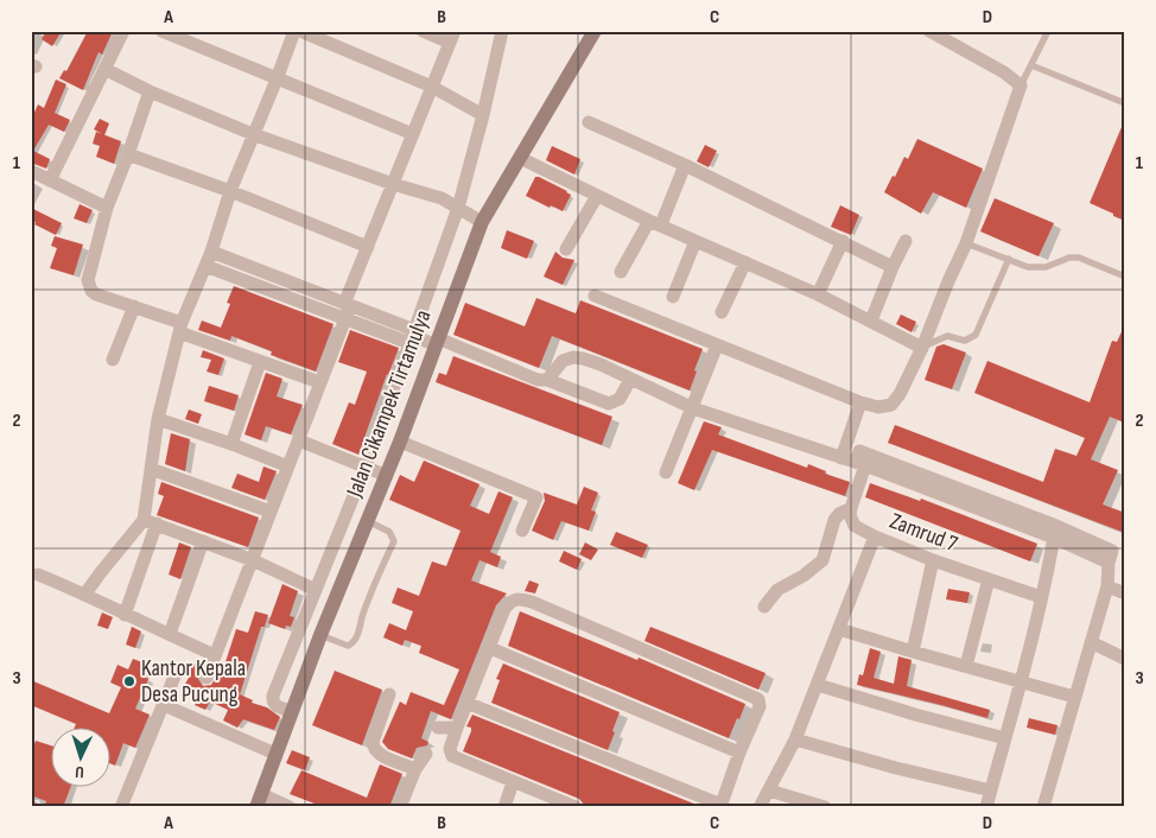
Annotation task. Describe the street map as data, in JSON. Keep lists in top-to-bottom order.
{
  "streets": {
    "street": ["Jalan Cikampek Tirtamulya", "Zamrud 7"]
  },
  "places": ["Kantor Kepala Desa Pucung"],
  "north": "bottom",
  "grid": {
    "columns": [
      "A",
      "B",
      "C",
      "D"
    ],
    "rows": ["1", "2", "3"]
  }
}
